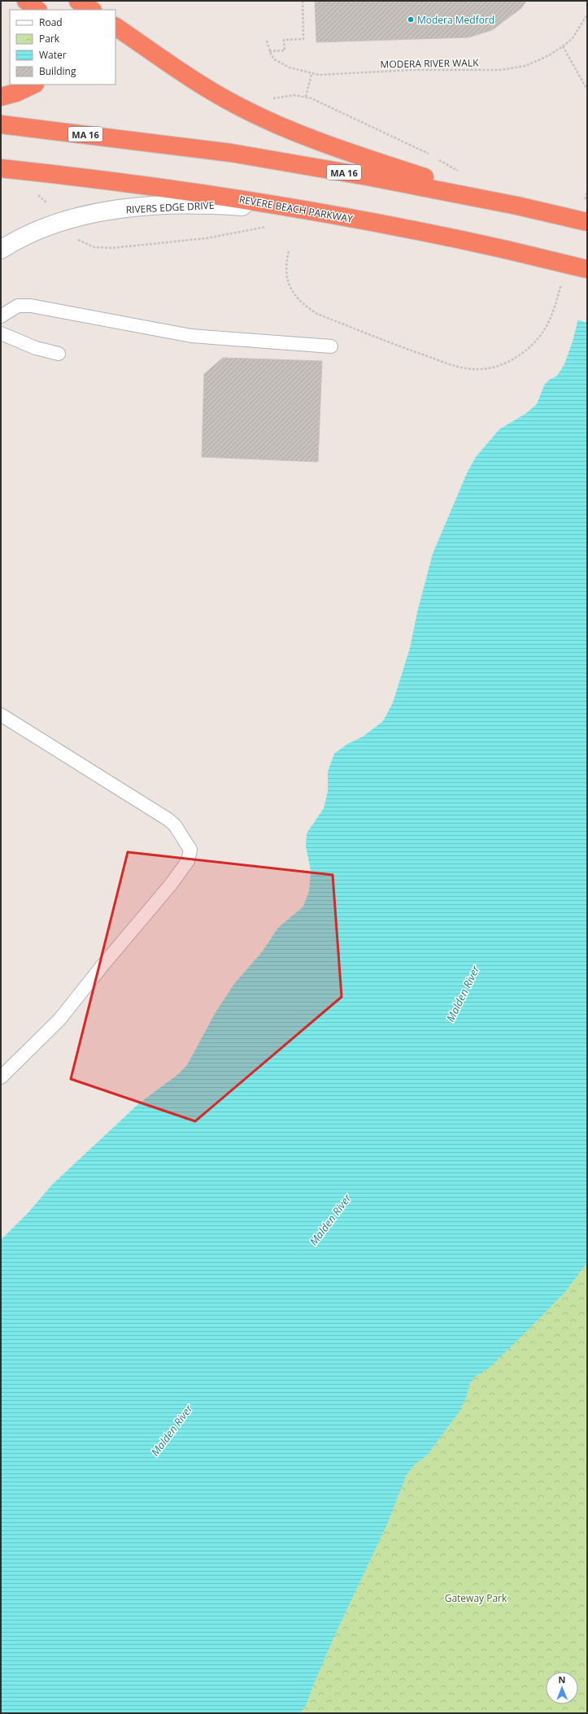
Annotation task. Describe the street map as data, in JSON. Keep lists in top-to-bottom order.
{
  "streets": {
    "highway": ["MA 16", "REVERE BEACH PARKWAY"],
    "main road": ["RIVERS EDGE DRIVE"],
    "path": ["MODERA RIVER WALK"]
  },
  "crossings": [
    ["RIVERS EDGE DRIVE", "REVERE BEACH PARKWAY"]
  ],
  "water": ["Malden River"],
  "parks": ["Gateway Park"],
  "places": ["Modera Medford"],
  "legend": [
    "Road",
    "Park",
    "Water",
    "Building"
  ],
  "north": "top"
}
